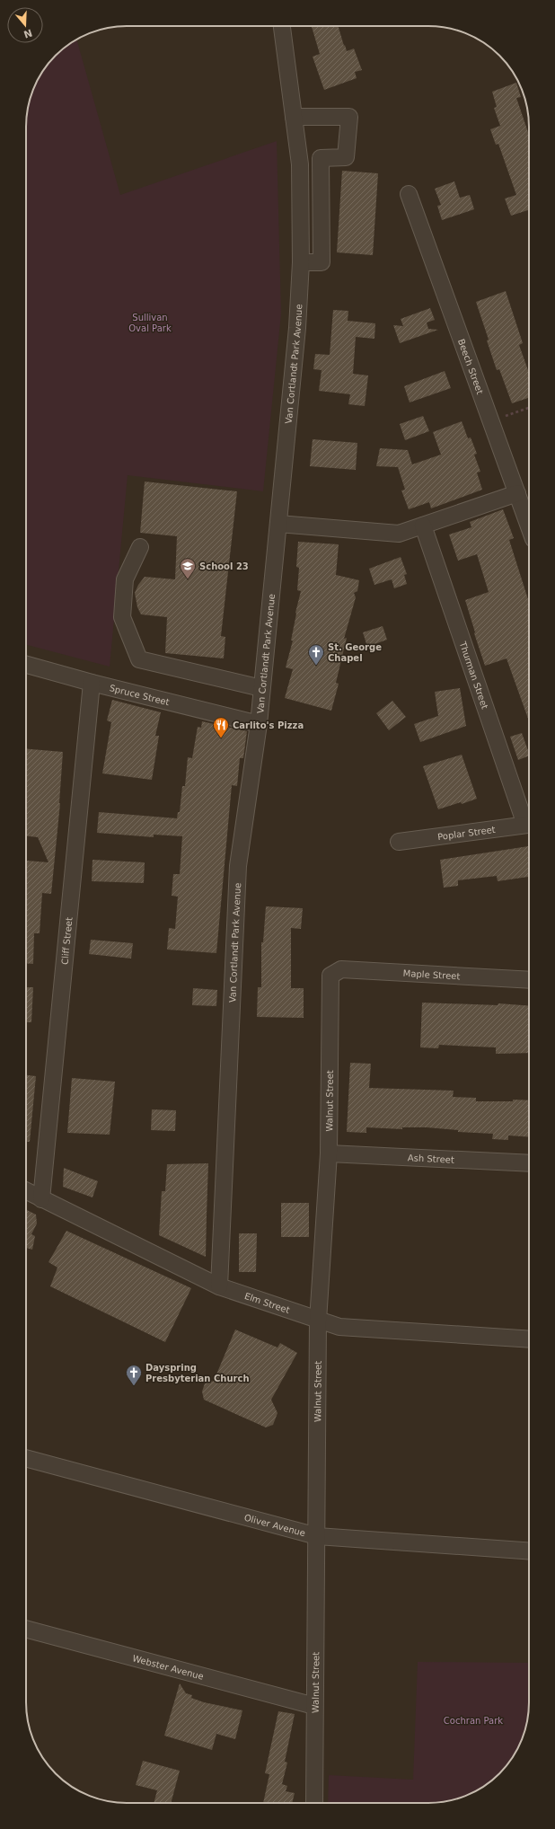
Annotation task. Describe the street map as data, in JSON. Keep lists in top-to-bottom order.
{
  "streets": {
    "street": [
      "Van Cortlandt Park Avenue",
      "Beech Street",
      "Thurman Street",
      "Spruce Street",
      "Poplar Street",
      "Cliff Street",
      "Maple Street",
      "Walnut Street",
      "Ash Street",
      "Elm Street",
      "Oliver Avenue",
      "Webster Avenue"
    ]
  },
  "crossings": [
    ["Van Cortlandt Park Avenue", "Spruce Street"],
    ["Van Cortlandt Park Avenue", "Elm Street"],
    ["Spruce Street", "Cliff Street"],
    ["Cliff Street", "Elm Street"],
    ["Maple Street", "Walnut Street"],
    ["Walnut Street", "Ash Street"],
    ["Walnut Street", "Elm Street"],
    ["Walnut Street", "Oliver Avenue"],
    ["Walnut Street", "Webster Avenue"]
  ],
  "parks": ["Sullivan Oval Park", "Cochran Park"],
  "places": {
    "school or university": ["School 23"],
    "church": ["St. George Chapel", "Dayspring Presbyterian Church"],
    "restaurant": ["Carlito's Pizza"]
  },
  "north": "bottom"
}
